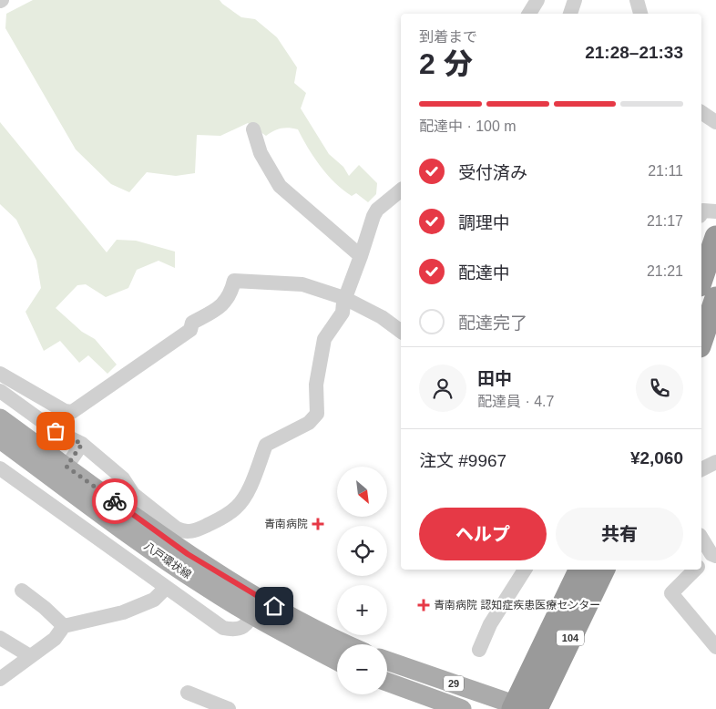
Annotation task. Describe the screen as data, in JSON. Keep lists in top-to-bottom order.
{
  "streets": {
    "highway": ["104"],
    "main road": ["八戸環状線", "29"]
  },
  "crossings": [
    ["104", "29"]
  ],
  "places": {
    "health": ["青南病院", "青南病院 認知症疾患医療センター"]
  },
  "north": "bottom right",
  "page": {
    "heading": ["2 分", "到着まで", "21:28–21:33"],
    "panel": [
      "田中",
      "配達員 · 4.7",
      "注文 #9967",
      "¥2,060"
    ],
    "bar": "配達中 · 100 m",
    "list": [
      ["受付済み", "21:11"],
      ["調理中", "21:17"],
      ["配達中", "21:21"],
      "配達完了"
    ],
    "map_buttons": ["+", "−"],
    "buttons": ["ヘルプ", "共有"]
  }
}
